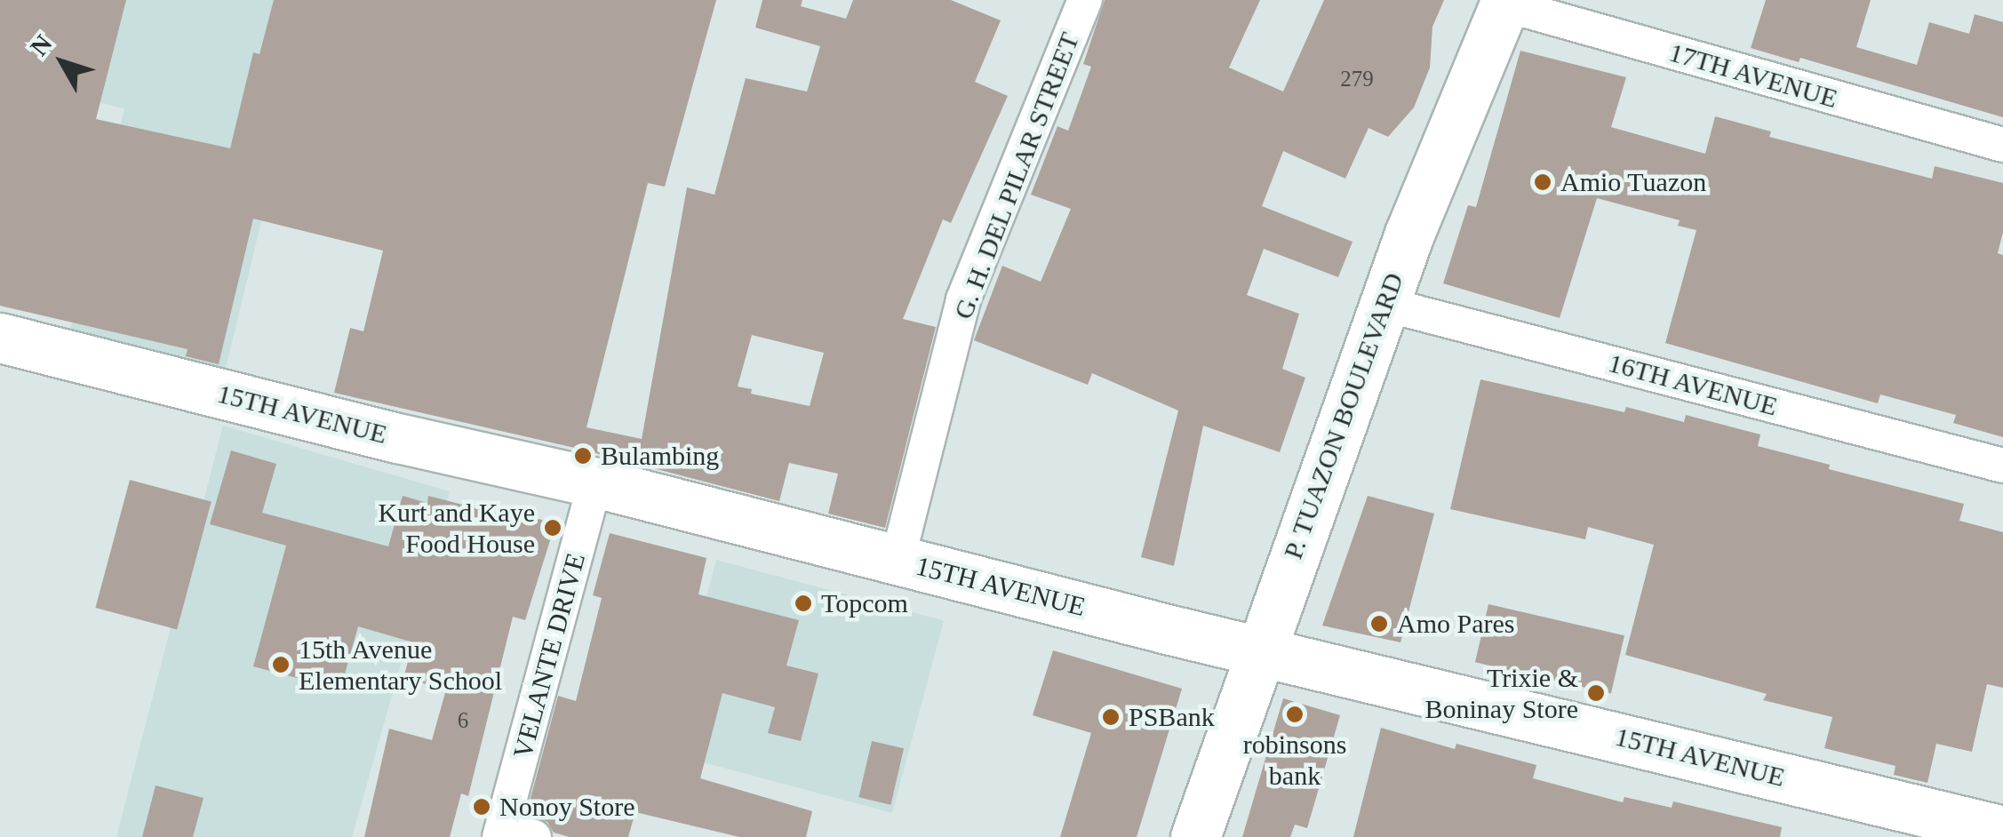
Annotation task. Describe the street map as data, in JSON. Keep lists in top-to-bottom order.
{
  "streets": {
    "main road": ["15TH AVENUE", "P. TUAZON BOULEVARD"],
    "street": [
      "17TH AVENUE",
      "G. H. DEL PILAR STREET",
      "16TH AVENUE",
      "VELANTE DRIVE"
    ]
  },
  "crossings": [
    ["17TH AVENUE", "P. TUAZON BOULEVARD"],
    ["G. H. DEL PILAR STREET", "15TH AVENUE"],
    ["16TH AVENUE", "P. TUAZON BOULEVARD"],
    ["15TH AVENUE", "P. TUAZON BOULEVARD"],
    ["15TH AVENUE", "VELANTE DRIVE"]
  ],
  "places": [
    "Amio Tuazon",
    "Bulambing",
    "Kurt and Kaye Food House",
    "Topcom",
    "Amo Pares",
    "15th Avenue Elementary School",
    "Trixie & Boninay Store",
    "robinsons bank",
    "PSBank",
    "Nonoy Store"
  ],
  "house_numbers": ["279", "6"],
  "north": "top left"
}
